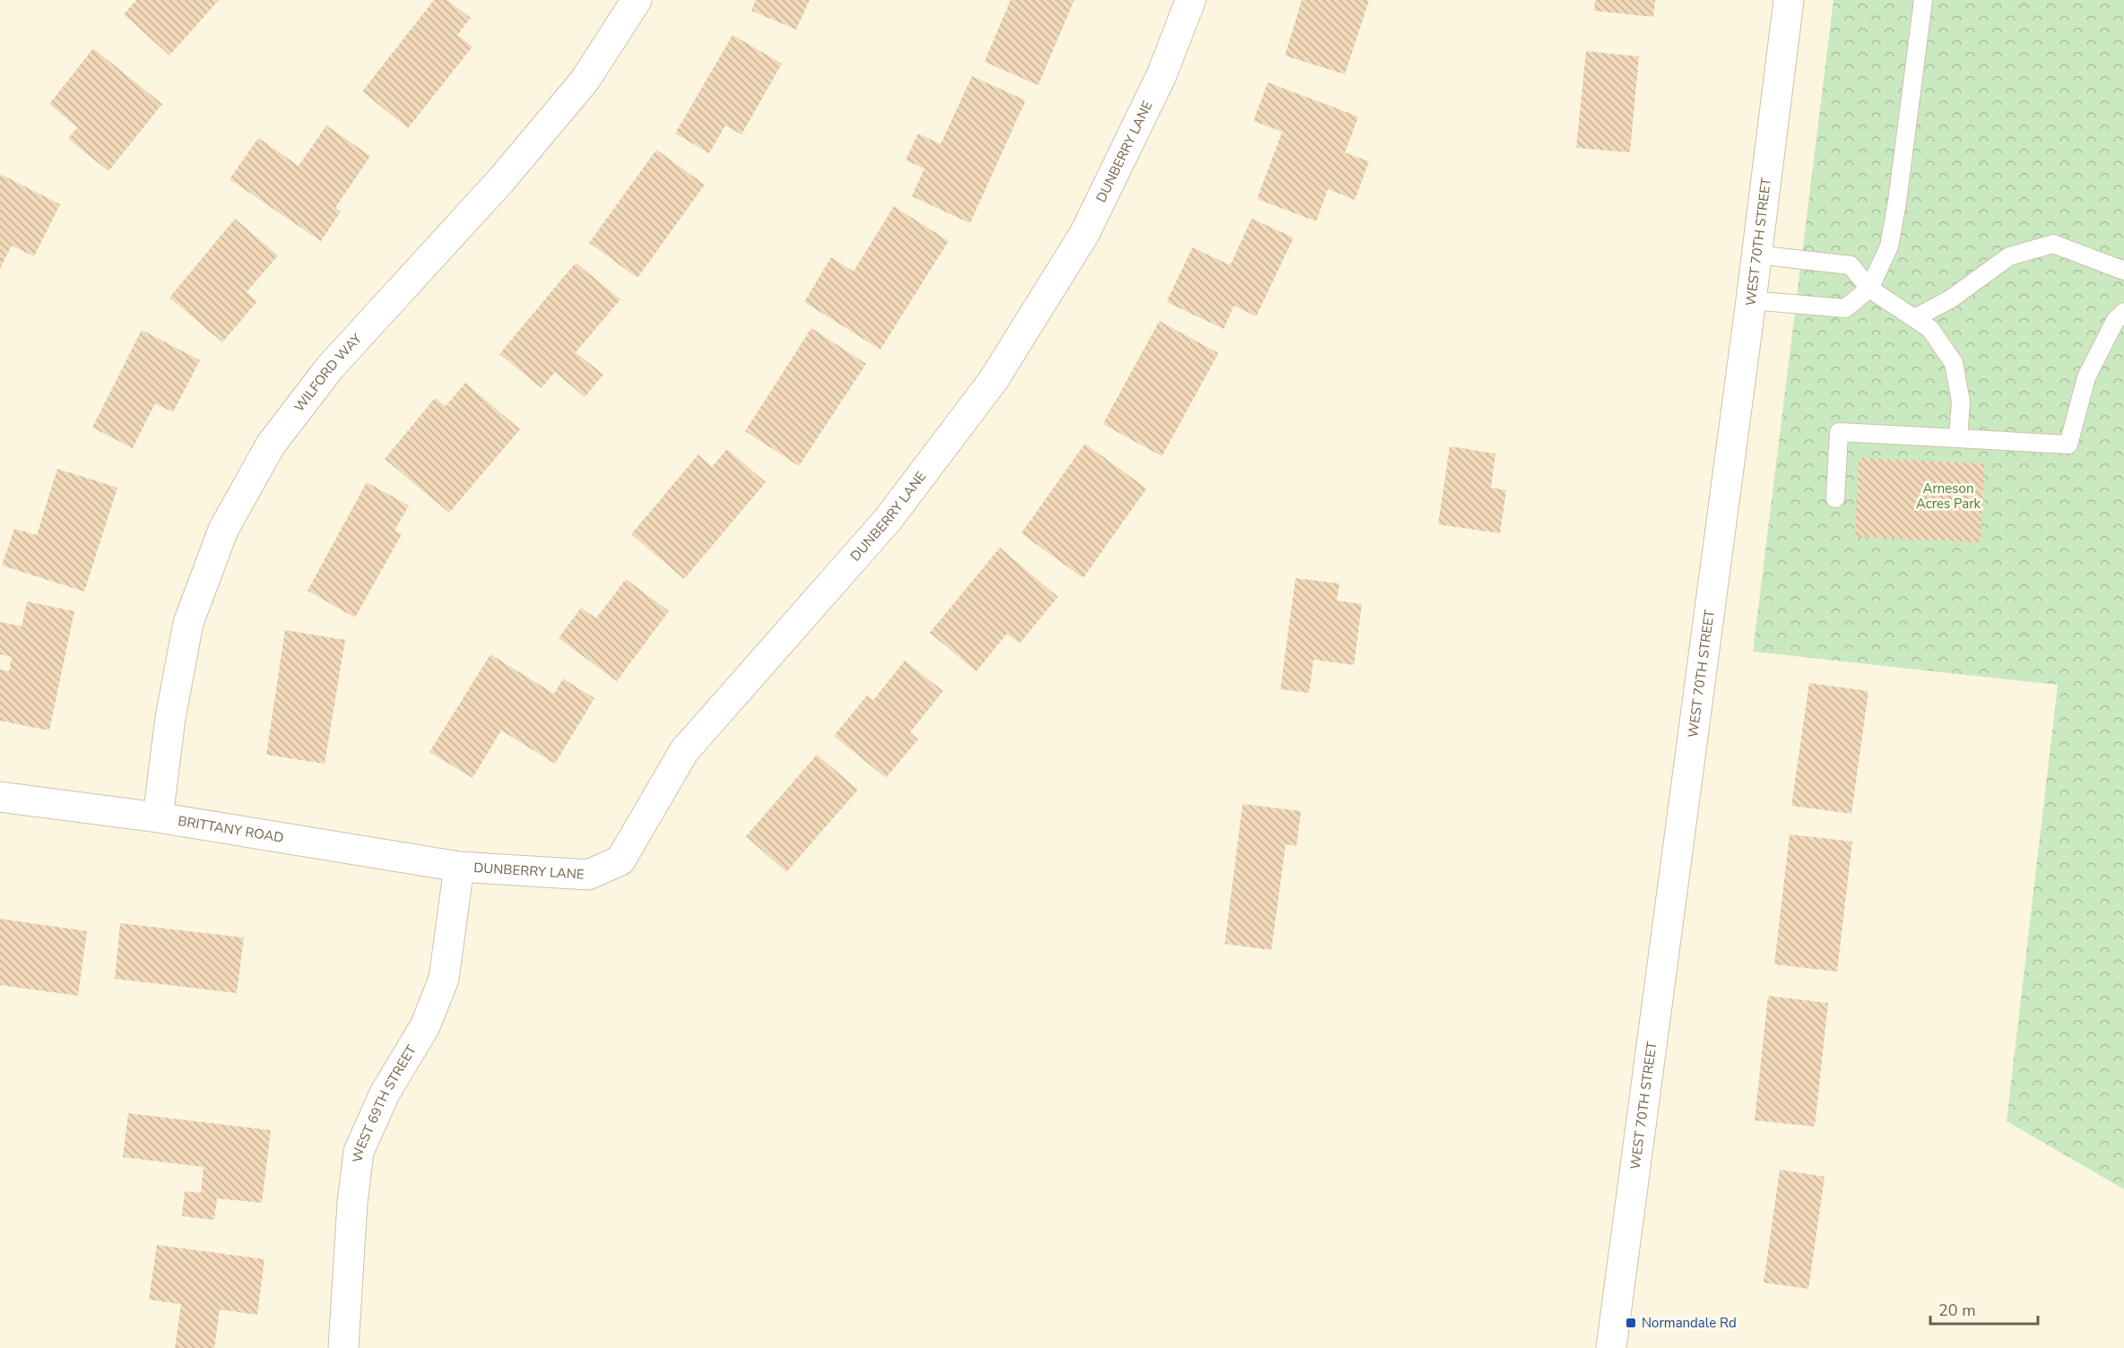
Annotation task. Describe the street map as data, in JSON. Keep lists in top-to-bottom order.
{
  "streets": {
    "street": [
      "DUNBERRY LANE",
      "WEST 70TH STREET",
      "WILFORD WAY",
      "BRITTANY ROAD",
      "WEST 69TH STREET"
    ]
  },
  "crossings": [
    ["DUNBERRY LANE", "BRITTANY ROAD"],
    ["DUNBERRY LANE", "WEST 69TH STREET"],
    ["WILFORD WAY", "BRITTANY ROAD"],
    ["BRITTANY ROAD", "WEST 69TH STREET"]
  ],
  "parks": ["Arneson Acres Park"],
  "places": {
    "transit": ["Normandale Rd"]
  },
  "scale_bar": "20 m"
}
